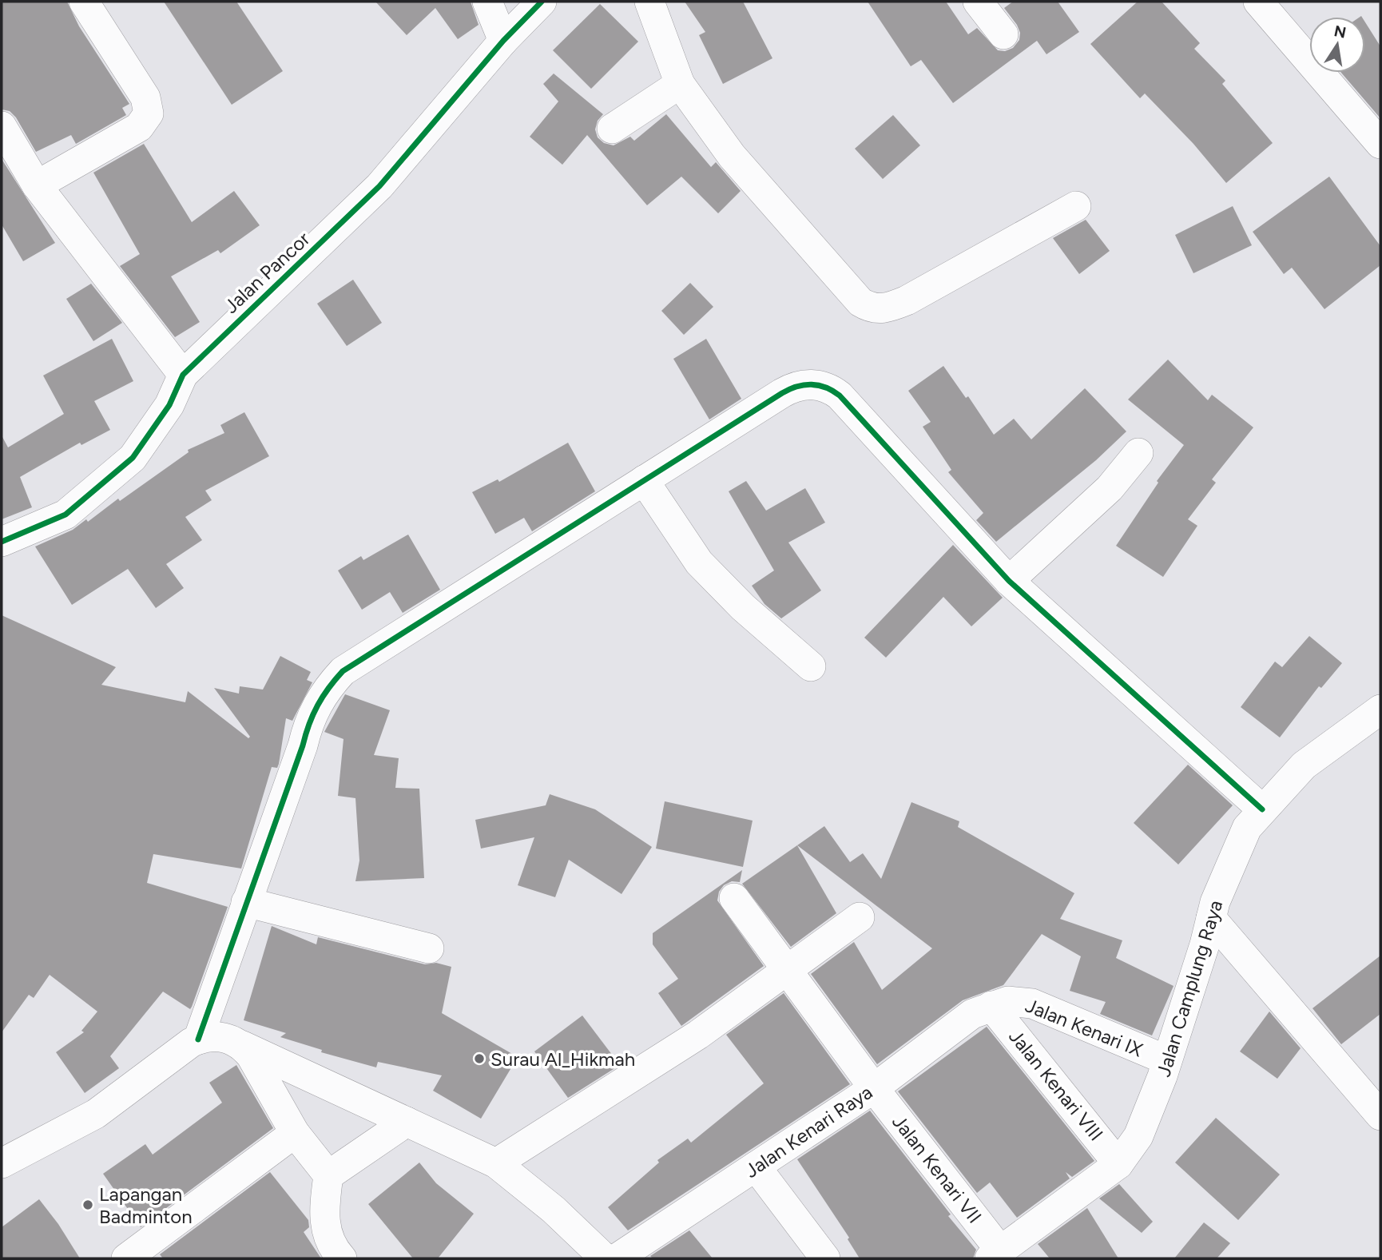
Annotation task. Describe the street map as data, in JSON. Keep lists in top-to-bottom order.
{
  "streets": {
    "street": [
      "Jalan Pancor",
      "Jalan Camplung Raya",
      "Jalan Kenari IX",
      "Jalan Kenari VIII",
      "Jalan Kenari Raya",
      "Jalan Kenari VII"
    ]
  },
  "crossings": [
    ["Jalan Camplung Raya", "Jalan Kenari IX"],
    ["Jalan Camplung Raya", "Jalan Kenari VIII"],
    ["Jalan Camplung Raya", "Jalan Kenari VII"],
    ["Jalan Kenari IX", "Jalan Kenari VIII"],
    ["Jalan Kenari IX", "Jalan Kenari Raya"],
    ["Jalan Kenari VIII", "Jalan Kenari Raya"],
    ["Jalan Kenari Raya", "Jalan Kenari VII"]
  ],
  "places": ["Surau Al_Hikmah", "Lapangan Badminton"],
  "north": "top"
}
